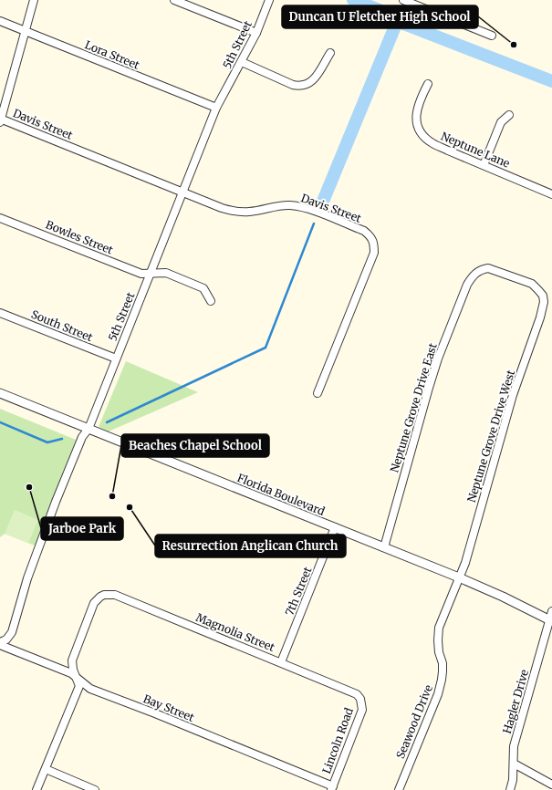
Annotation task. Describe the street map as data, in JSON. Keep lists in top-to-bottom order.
{
  "streets": {
    "street": [
      "5th Street",
      "Lora Street",
      "Davis Street",
      "Neptune Lane",
      "Bowles Street",
      "South Street",
      "Neptune Grove Drive East",
      "Neptune Grove Drive West",
      "Florida Boulevard",
      "7th Street",
      "Magnolia Street",
      "Hagler Drive",
      "Bay Street",
      "Seawood Drive",
      "Lincoln Road"
    ]
  },
  "crossings": [
    ["5th Street", "Lora Street"],
    ["5th Street", "Davis Street"],
    ["5th Street", "Bowles Street"],
    ["5th Street", "South Street"],
    ["5th Street", "Florida Boulevard"],
    ["Neptune Grove Drive East", "Neptune Grove Drive West"],
    ["Neptune Grove Drive East", "Florida Boulevard"],
    ["Neptune Grove Drive West", "Florida Boulevard"],
    ["Neptune Grove Drive West", "Seawood Drive"],
    ["Florida Boulevard", "7th Street"],
    ["Florida Boulevard", "Hagler Drive"],
    ["Florida Boulevard", "Seawood Drive"],
    ["7th Street", "Magnolia Street"],
    ["Magnolia Street", "Bay Street"],
    ["Magnolia Street", "Lincoln Road"],
    ["Bay Street", "Lincoln Road"]
  ],
  "places": [
    "Duncan U Fletcher High School",
    "Jarboe Park",
    "Beaches Chapel School",
    "Resurrection Anglican Church"
  ]
}
